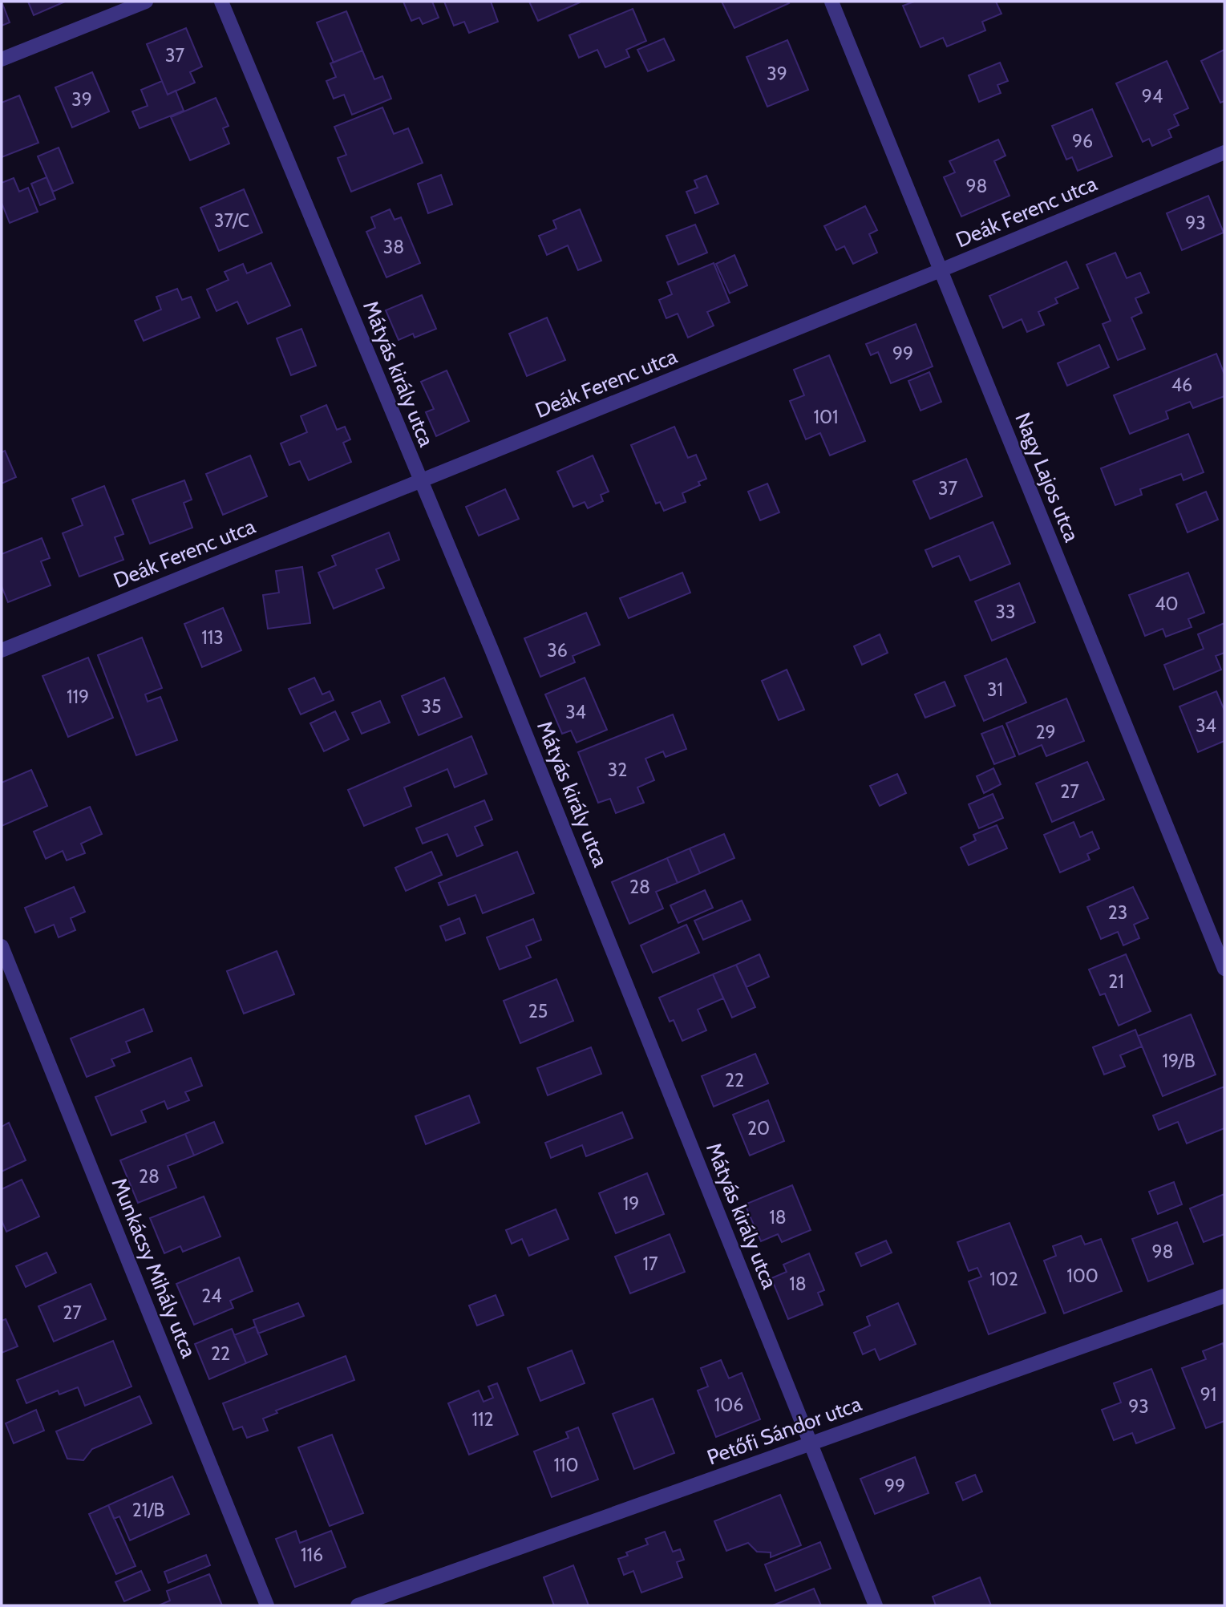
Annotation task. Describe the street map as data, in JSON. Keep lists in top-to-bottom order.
{
  "streets": {
    "street": [
      "Deák Ferenc utca",
      "Mátyás király utca",
      "Nagy Lajos utca",
      "Munkácsy Mihály utca",
      "Petőfi Sándor utca"
    ]
  },
  "crossings": [
    ["Deák Ferenc utca", "Mátyás király utca"],
    ["Deák Ferenc utca", "Nagy Lajos utca"],
    ["Mátyás király utca", "Petőfi Sándor utca"]
  ],
  "house_numbers": [
    "37",
    "39",
    "94",
    "39",
    "96",
    "98",
    "37/C",
    "93",
    "38",
    "99",
    "46",
    "101",
    "37",
    "40",
    "33",
    "113",
    "36",
    "31",
    "119",
    "35",
    "34",
    "34",
    "29",
    "32",
    "27",
    "28",
    "23",
    "21",
    "25",
    "19/B",
    "22",
    "20",
    "28",
    "19",
    "18",
    "98",
    "17",
    "100",
    "102",
    "18",
    "24",
    "27",
    "22",
    "91",
    "106",
    "93",
    "112",
    "110",
    "99",
    "21/B",
    "116"
  ]
}
